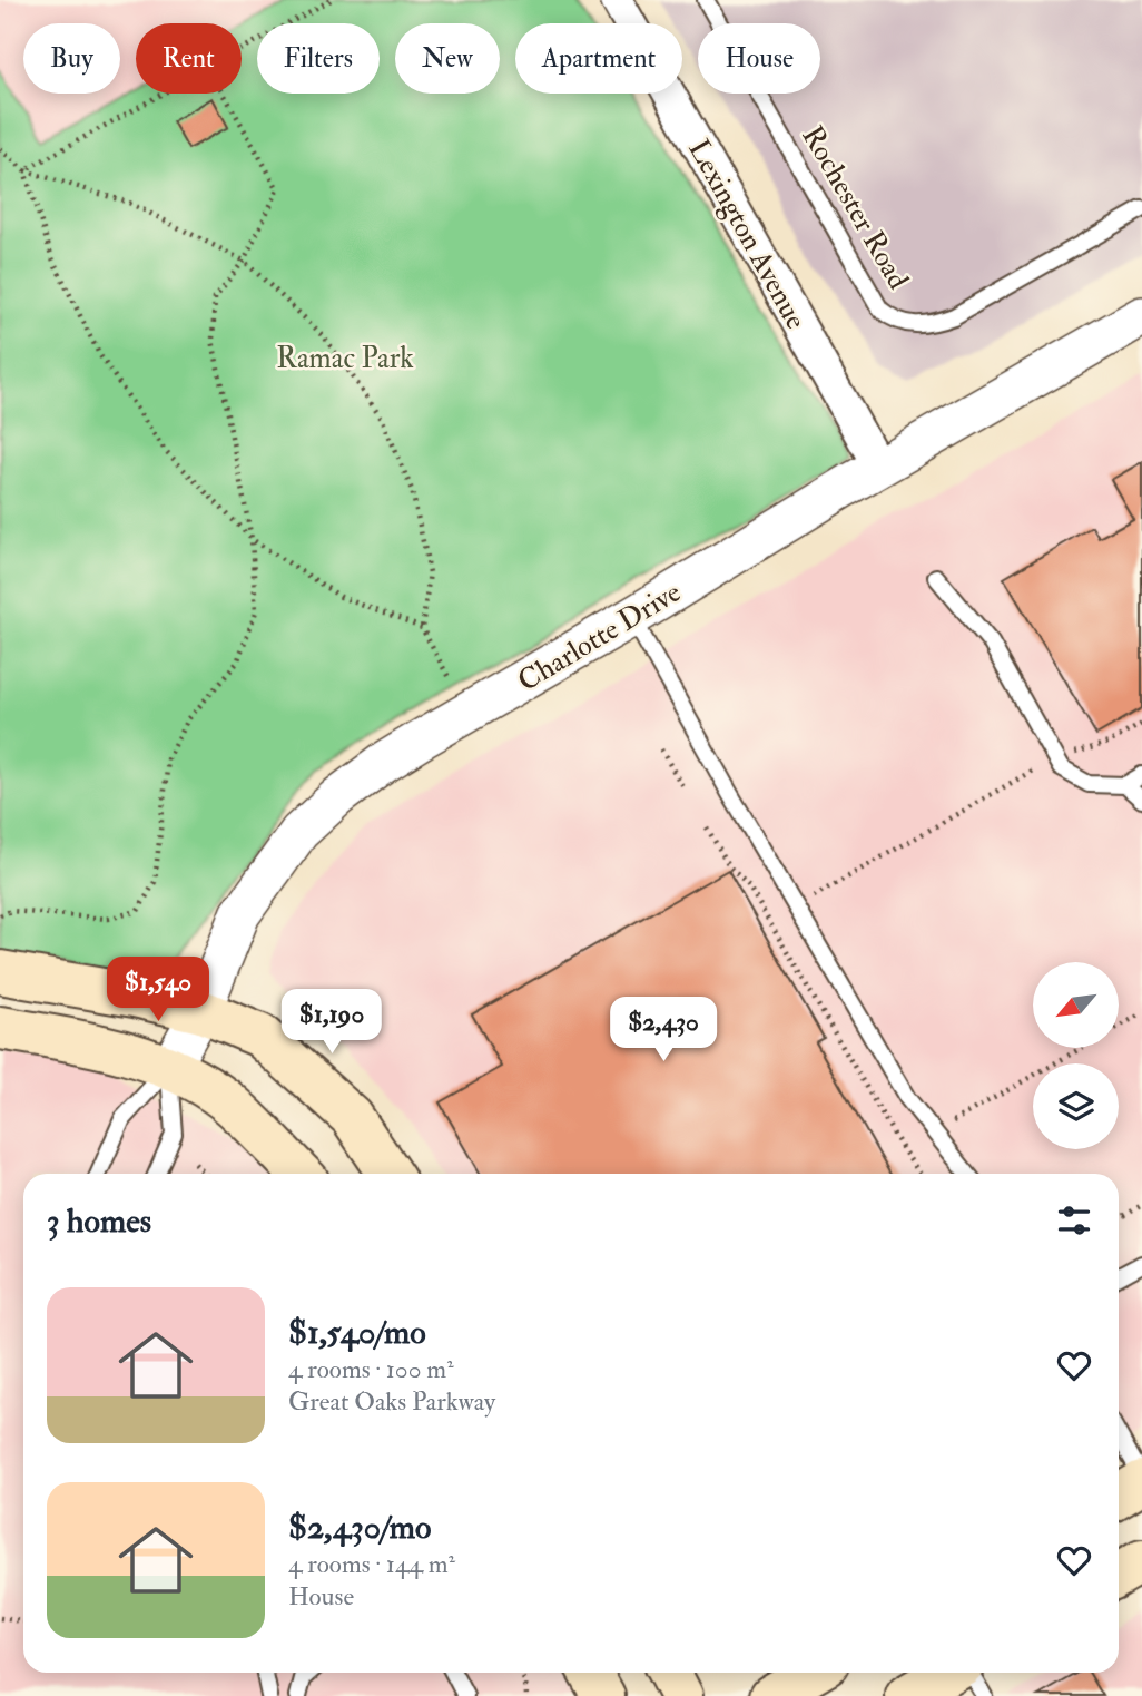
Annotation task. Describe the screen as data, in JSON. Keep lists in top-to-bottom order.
{
  "streets": {
    "street": ["Lexington Avenue", "Charlotte Drive"],
    "lane": ["Rochester Road"]
  },
  "crossings": [
    ["Lexington Avenue", "Charlotte Drive"]
  ],
  "parks": ["Ramac Park"],
  "north": "bottom left",
  "page": {
    "chip": [
      "Buy",
      "Rent",
      "Filters",
      "New",
      "Apartment",
      "House"
    ],
    "price": ["$1,540", "$1,190", "$2,430"],
    "heading": "3 homes",
    "list": [
      {
        "name": "$1,540/mo",
        "note": "4 rooms · 100 m² · Great Oaks Parkway"
      },
      {
        "name": "$2,430/mo",
        "note": "4 rooms · 144 m² · House"
      }
    ]
  }
}
